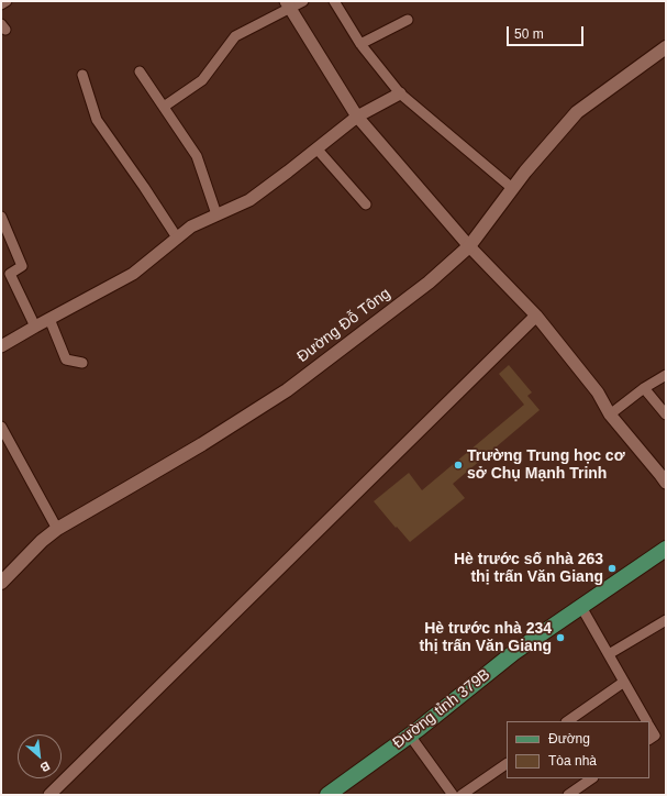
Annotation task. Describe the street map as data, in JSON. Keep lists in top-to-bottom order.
{
  "streets": {
    "main road": ["Đường Đỗ Tông", "Đường tỉnh 379B"]
  },
  "places": ["Trường Trung học cơ sở Chụ Mạnh Trinh", "Hè trước số nhà 263 thị trấn Văn Giang", "Hè trước nhà 234 thị trấn Văn Giang"],
  "legend": ["Đường", "Tòa nhà"],
  "scale_bar": "50 m",
  "north": "bottom right"
}
